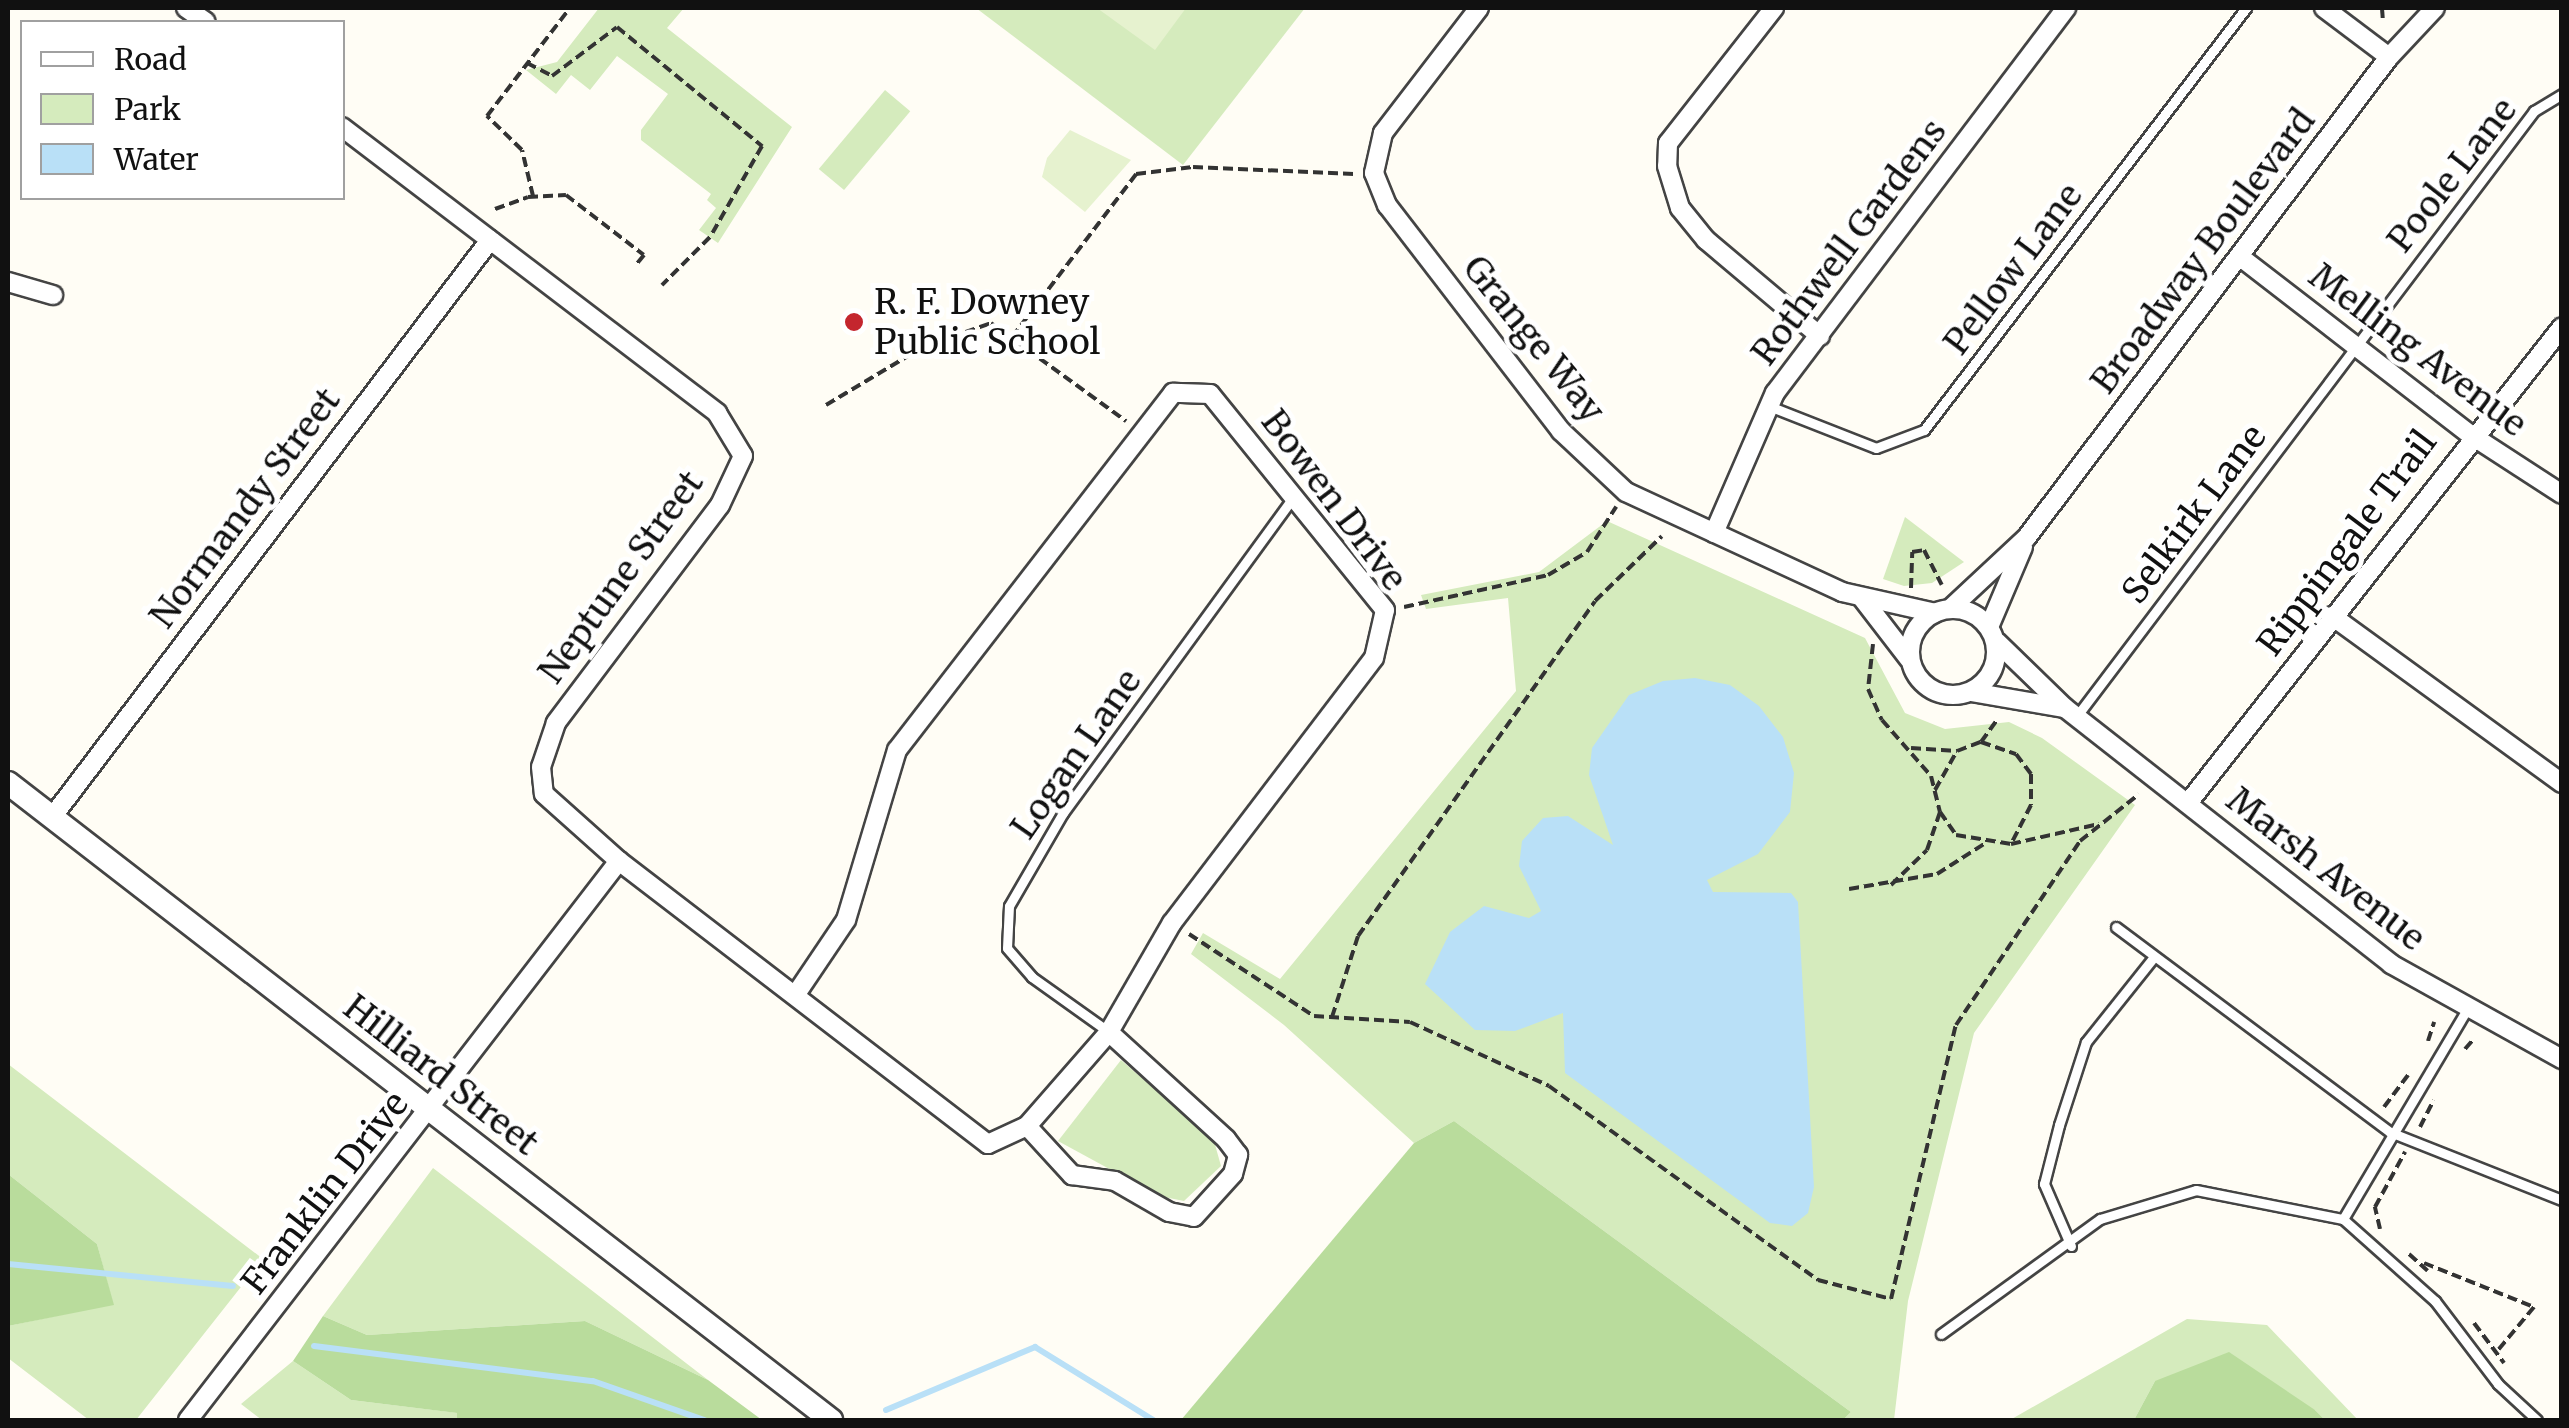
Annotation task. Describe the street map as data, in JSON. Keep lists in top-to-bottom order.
{
  "streets": {
    "street": [
      "Rothwell Gardens",
      "Broadway Boulevard",
      "Grange Way",
      "Melling Avenue",
      "Bowen Drive",
      "Normandy Street",
      "Rippingale Trail",
      "Neptune Street",
      "Marsh Avenue",
      "Hilliard Street",
      "Franklin Drive"
    ],
    "lane": [
      "Poole Lane",
      "Pellow Lane",
      "Selkirk Lane",
      "Logan Lane"
    ]
  },
  "crossings": [
    ["Poole Lane", "Melling Avenue"],
    ["Poole Lane", "Selkirk Lane"],
    ["Rothwell Gardens", "Pellow Lane"],
    ["Rothwell Gardens", "Grange Way"],
    ["Broadway Boulevard", "Grange Way"],
    ["Broadway Boulevard", "Melling Avenue"],
    ["Broadway Boulevard", "Marsh Avenue"],
    ["Grange Way", "Marsh Avenue"],
    ["Melling Avenue", "Selkirk Lane"],
    ["Melling Avenue", "Rippingale Trail"],
    ["Bowen Drive", "Logan Lane"],
    ["Normandy Street", "Neptune Street"],
    ["Normandy Street", "Hilliard Street"],
    ["Selkirk Lane", "Marsh Avenue"],
    ["Rippingale Trail", "Marsh Avenue"],
    ["Neptune Street", "Franklin Drive"],
    ["Hilliard Street", "Franklin Drive"]
  ],
  "places": ["R. F. Downey Public School"],
  "legend": ["Road", "Park", "Water"]
}
